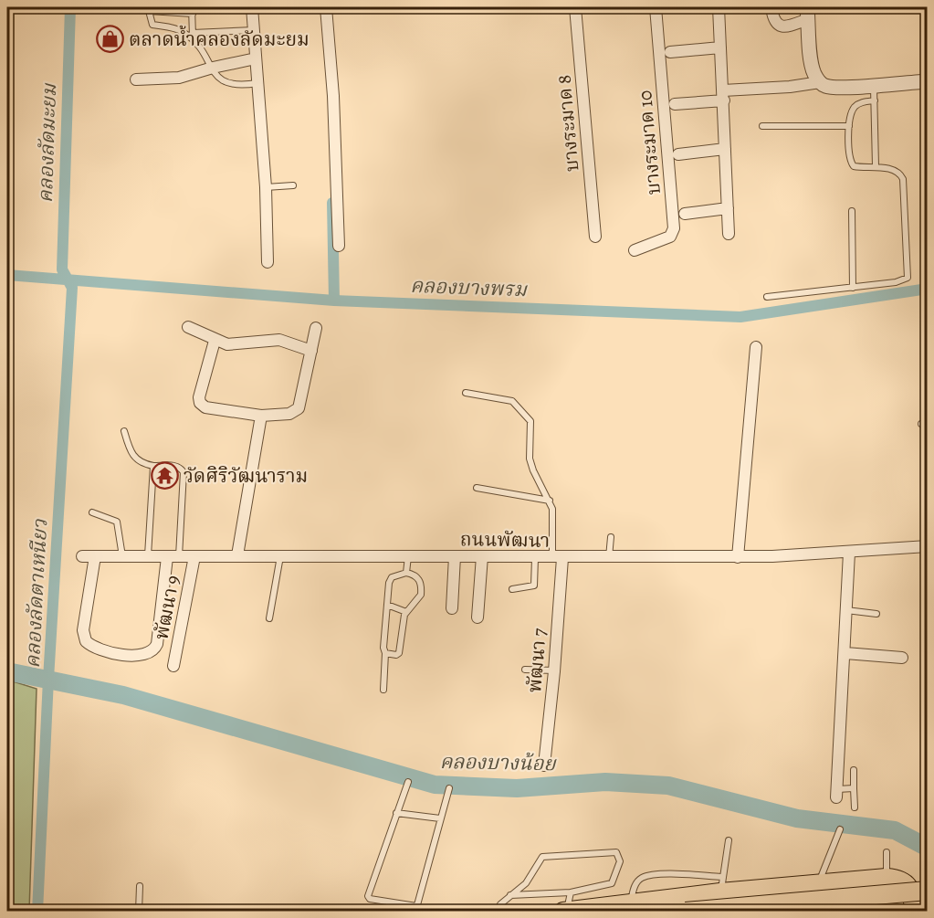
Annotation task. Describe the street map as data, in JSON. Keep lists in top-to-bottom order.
{
  "streets": {
    "street": [
      "บางระมาด 8",
      "บางระมาด 10",
      "ถนนพัฒนา",
      "พัฒนา 9",
      "พัฒนา 7"
    ]
  },
  "crossings": [
    ["ถนนพัฒนา", "พัฒนา 9"],
    ["ถนนพัฒนา", "พัฒนา 7"]
  ],
  "water": [
    "คลองลัดมะยม",
    "คลองบางพรม",
    "คลองลัดตาเหนียว",
    "คลองบางน้อย"
  ],
  "places": {
    "shop": ["ตลาดน้ำคลองลัดมะยม"],
    "temple": ["วัดศิริวัฒนาราม"]
  }
}
